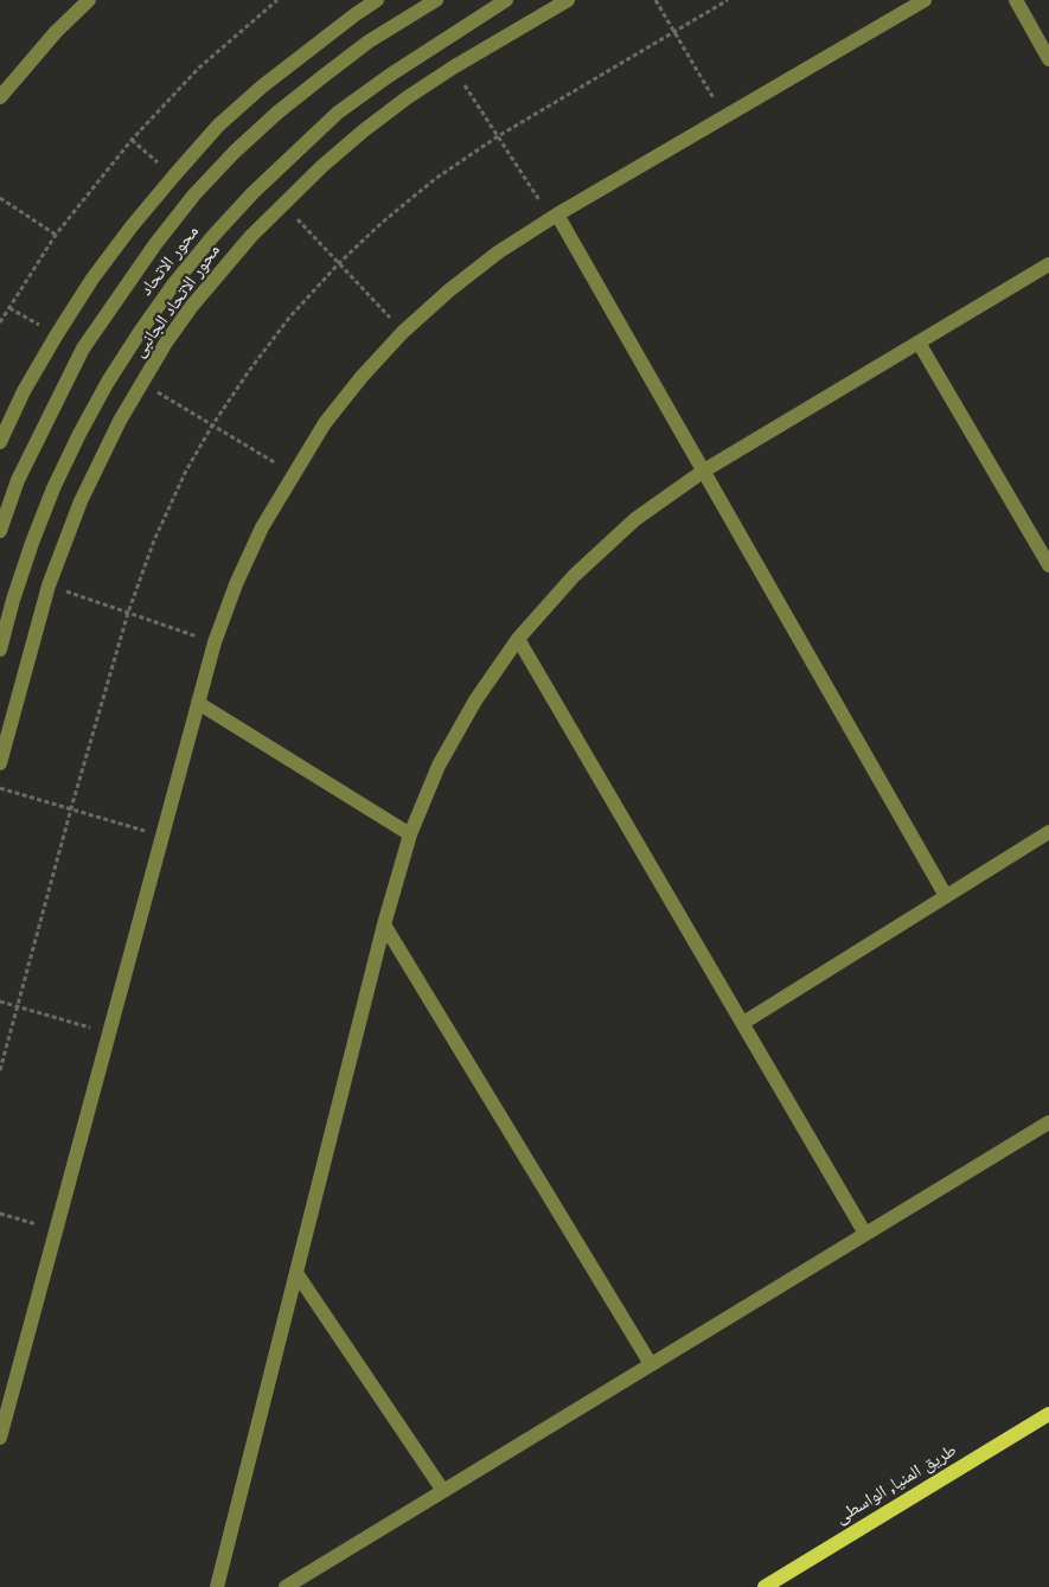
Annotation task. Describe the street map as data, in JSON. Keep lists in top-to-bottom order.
{
  "streets": {
    "main road": ["طريق المنيا, الواسطى"],
    "street": ["محور الاتحاد", "محور الاتحاد الجانبى"]
  }
}
